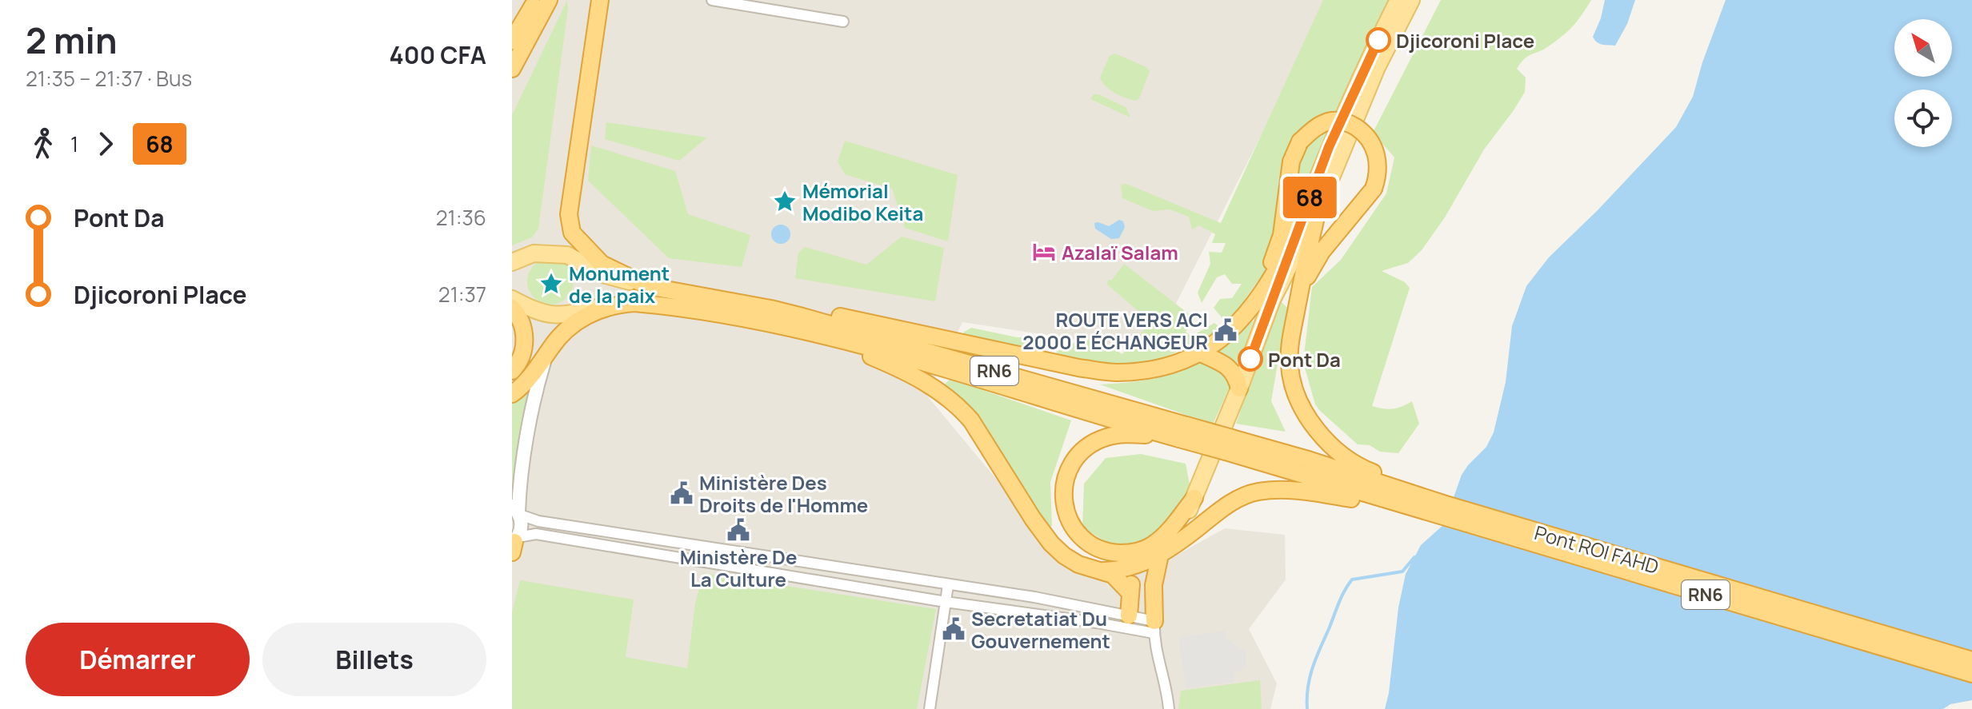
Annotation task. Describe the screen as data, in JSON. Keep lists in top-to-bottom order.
{
  "streets": {
    "highway": ["RN6", "Pont ROI FAHD"]
  },
  "crossings": [
    ["RN6", "Pont ROI FAHD"]
  ],
  "places": {
    "other": ["Djicoroni Place", "Pont Da"],
    "place": ["Mémorial Modibo Keita", "Monument de la paix"],
    "hotel": ["Azalaï Salam"],
    "public building": [
      "ROUTE VERS ACI 2000 E ÉCHANGEUR",
      "Ministère Des Droits de l'Homme",
      "Ministère De La Culture",
      "Secretatiat Du Gouvernement"
    ]
  },
  "lines": ["bus line 68"],
  "north": "top left",
  "page": {
    "heading": ["2 min", "21:35 – 21:37 · Bus", "400 CFA"],
    "on_map": "68",
    "legs": ["1", "68"],
    "list": [
      {
        "name": "Pont Da",
        "value": "21:36"
      },
      {
        "name": "Djicoroni Place",
        "value": "21:37"
      }
    ],
    "buttons": ["Démarrer", "Billets"]
  }
}
